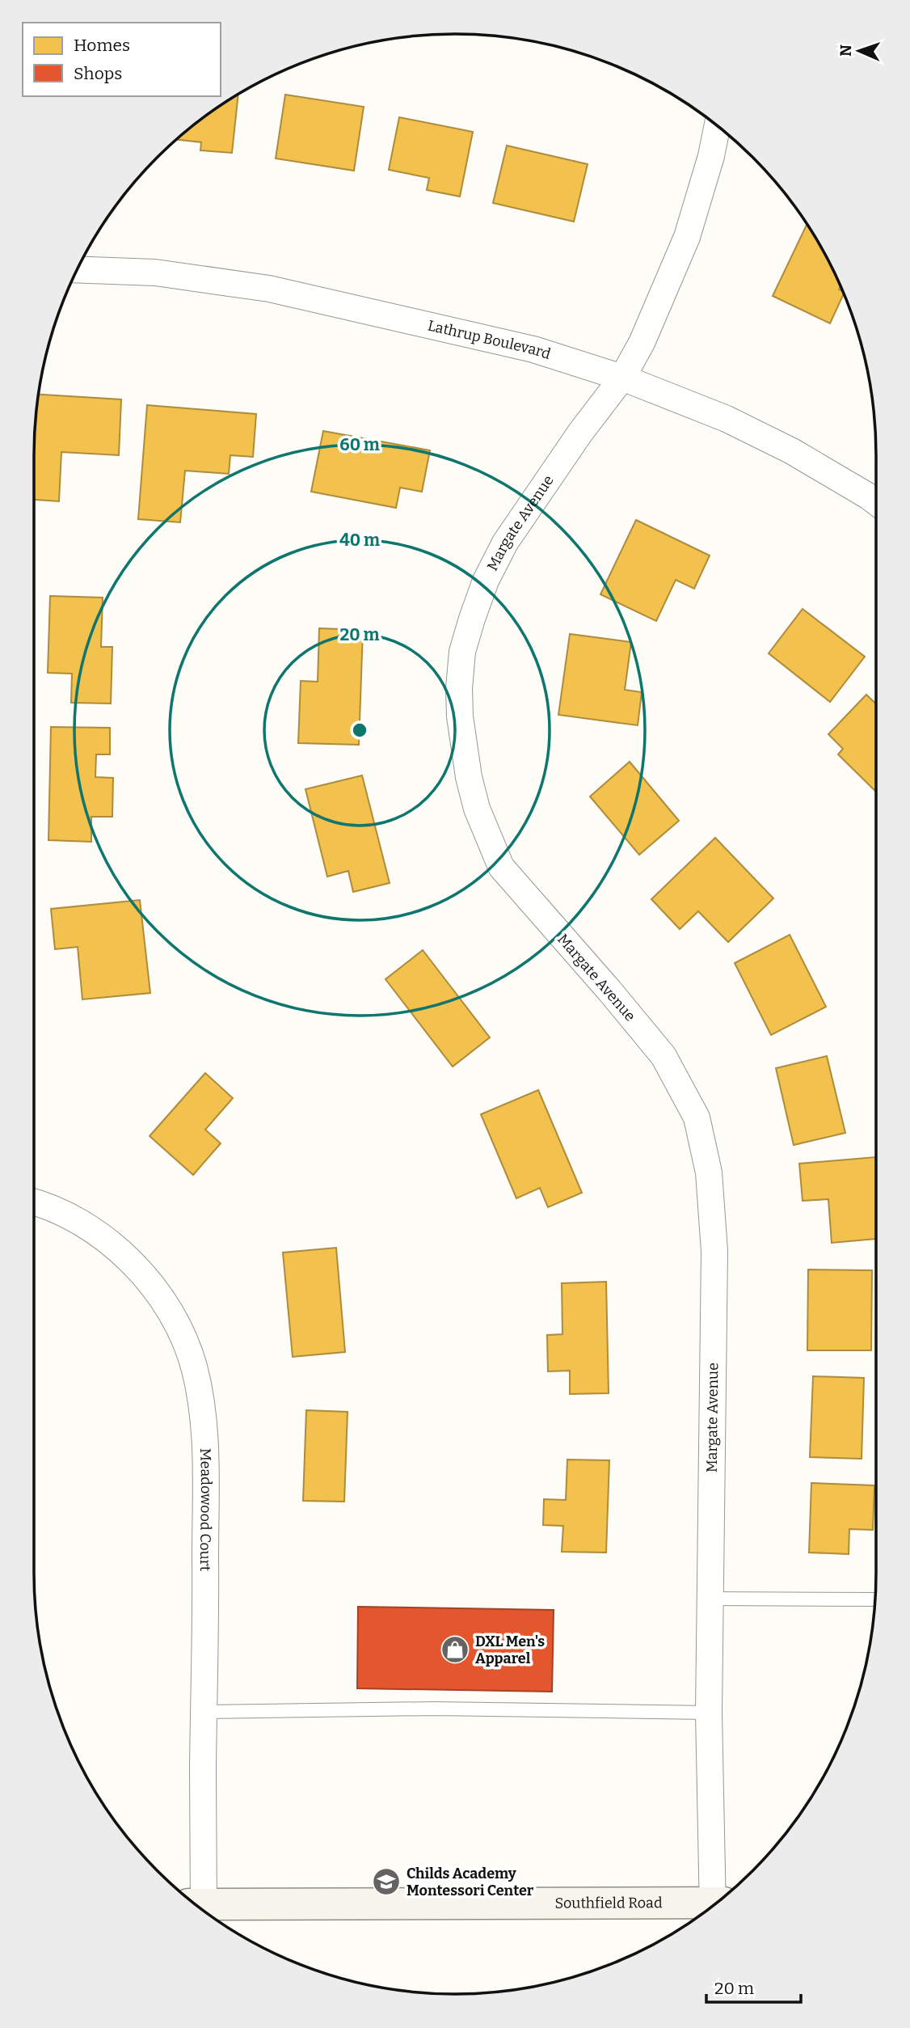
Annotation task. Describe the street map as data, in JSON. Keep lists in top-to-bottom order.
{
  "streets": {
    "main road": ["Southfield Road"],
    "street": ["Lathrup Boulevard", "Margate Avenue", "Meadowood Court"]
  },
  "crossings": [
    ["Lathrup Boulevard", "Margate Avenue"]
  ],
  "places": {
    "shop": ["DXL Men's Apparel"],
    "school or university": ["Childs Academy Montessori Center"]
  },
  "legend": ["Homes", "Shops"],
  "scale_bar": "20 m",
  "north": "left",
  "rings": ["60 m", "40 m", "20 m"]
}
